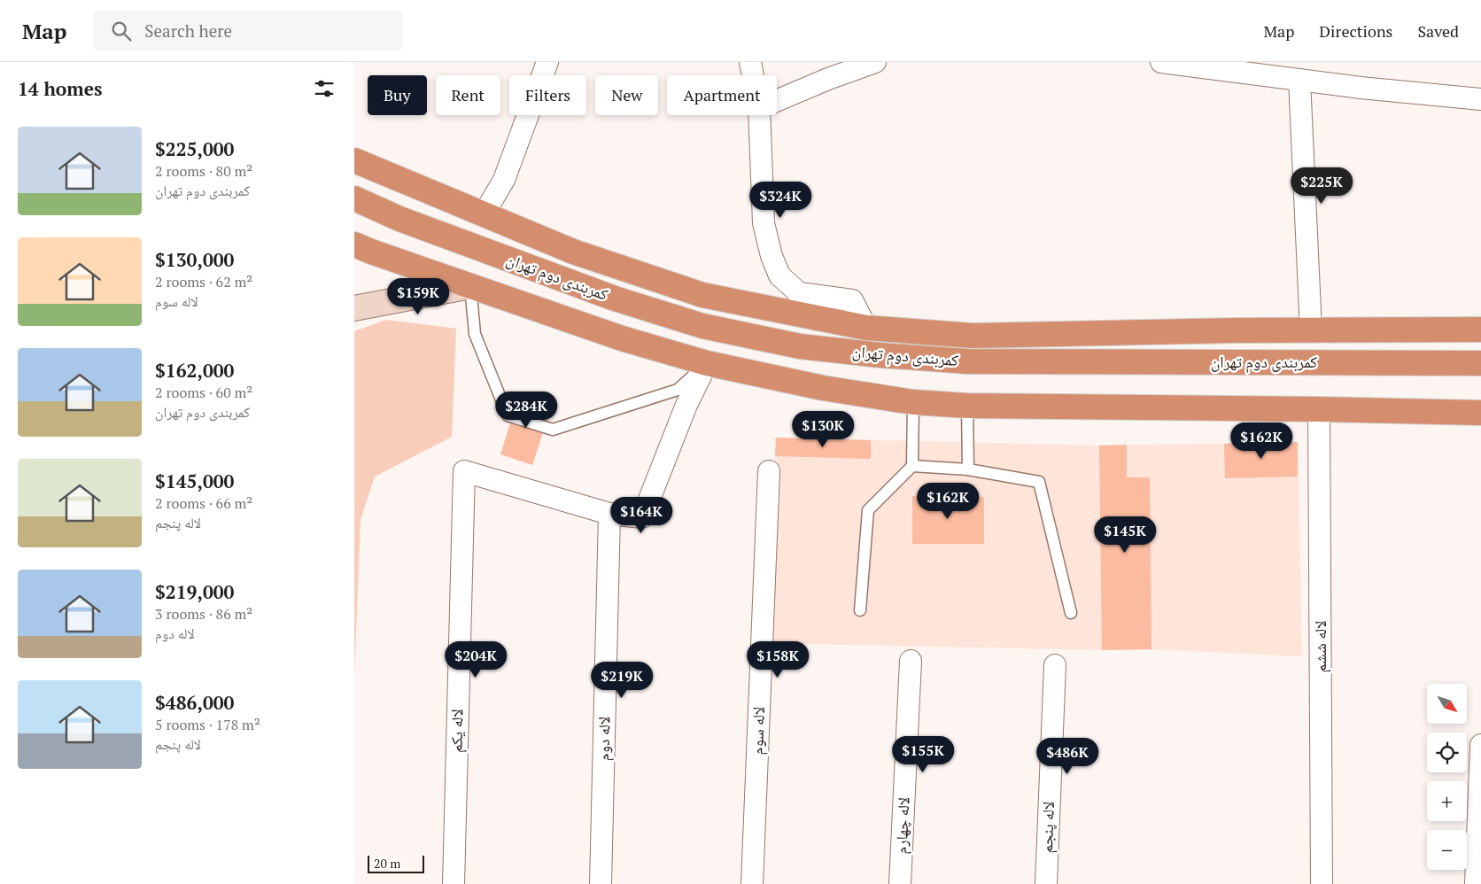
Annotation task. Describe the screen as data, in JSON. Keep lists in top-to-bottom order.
{
  "streets": {
    "highway": ["کمربندی دوم تهران"],
    "street": [
      "لاله ششم",
      "لاله یکم",
      "لاله سوم",
      "لاله دوم",
      "لاله چهارم",
      "لاله پنجم"
    ]
  },
  "crossings": [
    ["لاله یکم", "لاله دوم"]
  ],
  "scale_bar": "20 m",
  "north": "bottom right",
  "page": {
    "header": "Map",
    "search": "Search here",
    "nav": ["Map", "Directions", "Saved"],
    "heading": "14 homes",
    "chip": [
      "Buy",
      "Rent",
      "Filters",
      "New",
      "Apartment"
    ],
    "list": [
      {
        "name": "$225,000",
        "note": "2 rooms · 80 m² · کمربندی دوم تهران"
      },
      {
        "name": "$130,000",
        "note": "2 rooms · 62 m² · لاله سوم"
      },
      {
        "name": "$162,000",
        "note": "2 rooms · 60 m² · کمربندی دوم تهران"
      },
      {
        "name": "$145,000",
        "note": "2 rooms · 66 m² · لاله پنجم"
      },
      {
        "name": "$219,000",
        "note": "3 rooms · 86 m² · لاله دوم"
      },
      {
        "name": "$486,000",
        "note": "5 rooms · 178 m² · لاله پنجم"
      }
    ],
    "price": [
      "$225K",
      "$324K",
      "$159K",
      "$284K",
      "$130K",
      "$162K",
      "$162K",
      "$164K",
      "$145K",
      "$204K",
      "$158K",
      "$219K",
      "$155K",
      "$486K"
    ],
    "map_buttons": ["+", "−"],
    "scale": "20 m"
  }
}
